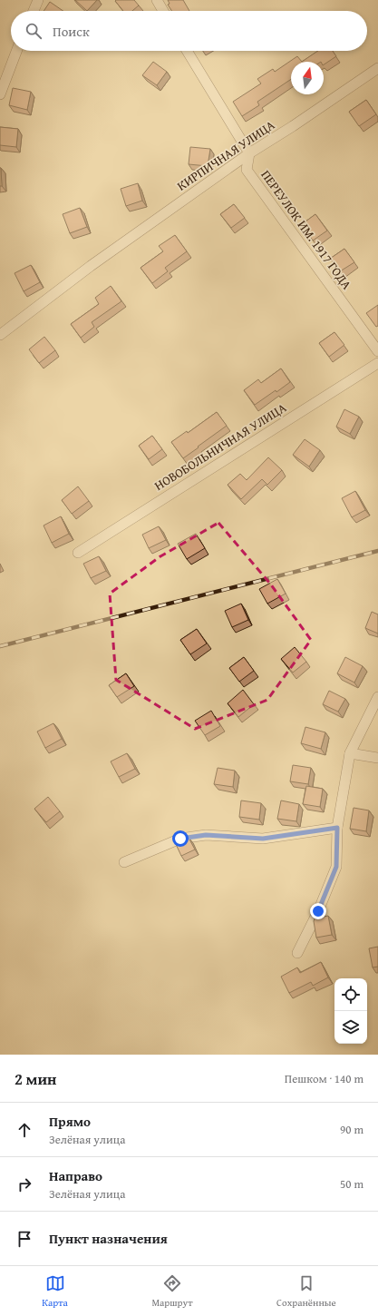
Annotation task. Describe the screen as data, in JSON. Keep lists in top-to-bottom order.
{
  "streets": {
    "street": ["КИРПИЧНАЯ УЛИЦА", "ПЕРЕУЛОК ИМ. 1917 ГОДА", "НОВОБОЛЬНИЧНАЯ УЛИЦА"]
  },
  "crossings": [
    ["КИРПИЧНАЯ УЛИЦА", "ПЕРЕУЛОК ИМ. 1917 ГОДА"]
  ],
  "north": "top",
  "page": {
    "search": "Поиск",
    "heading": ["2 мин", "Пешком · 140 m"],
    "list": [
      ["Прямо", "Зелёная улица", "90 m"],
      ["Направо", "Зелёная улица", "50 m"],
      "Пункт назначения"
    ],
    "nav": ["Карта", "Маршрут", "Сохранённые"]
  }
}
